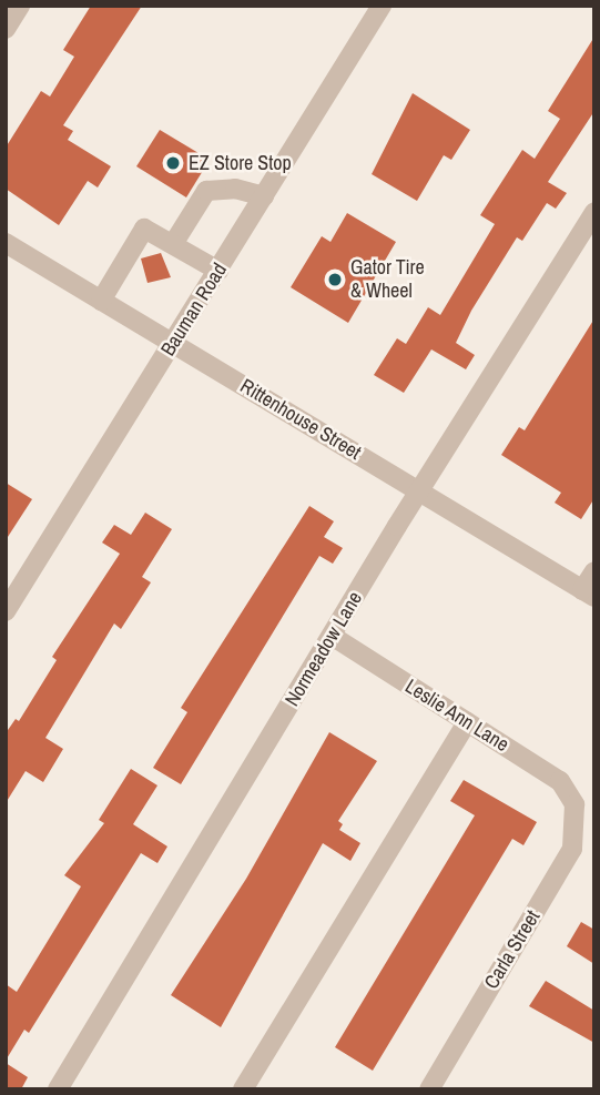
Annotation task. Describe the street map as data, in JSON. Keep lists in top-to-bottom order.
{
  "streets": {
    "street": [
      "Bauman Road",
      "Rittenhouse Street",
      "Normeadow Lane",
      "Leslie Ann Lane",
      "Carla Street"
    ]
  },
  "crossings": [
    ["Bauman Road", "Rittenhouse Street"],
    ["Rittenhouse Street", "Normeadow Lane"],
    ["Normeadow Lane", "Leslie Ann Lane"],
    ["Leslie Ann Lane", "Carla Street"]
  ],
  "places": ["EZ Store Stop", "Gator Tire & Wheel"]
}
